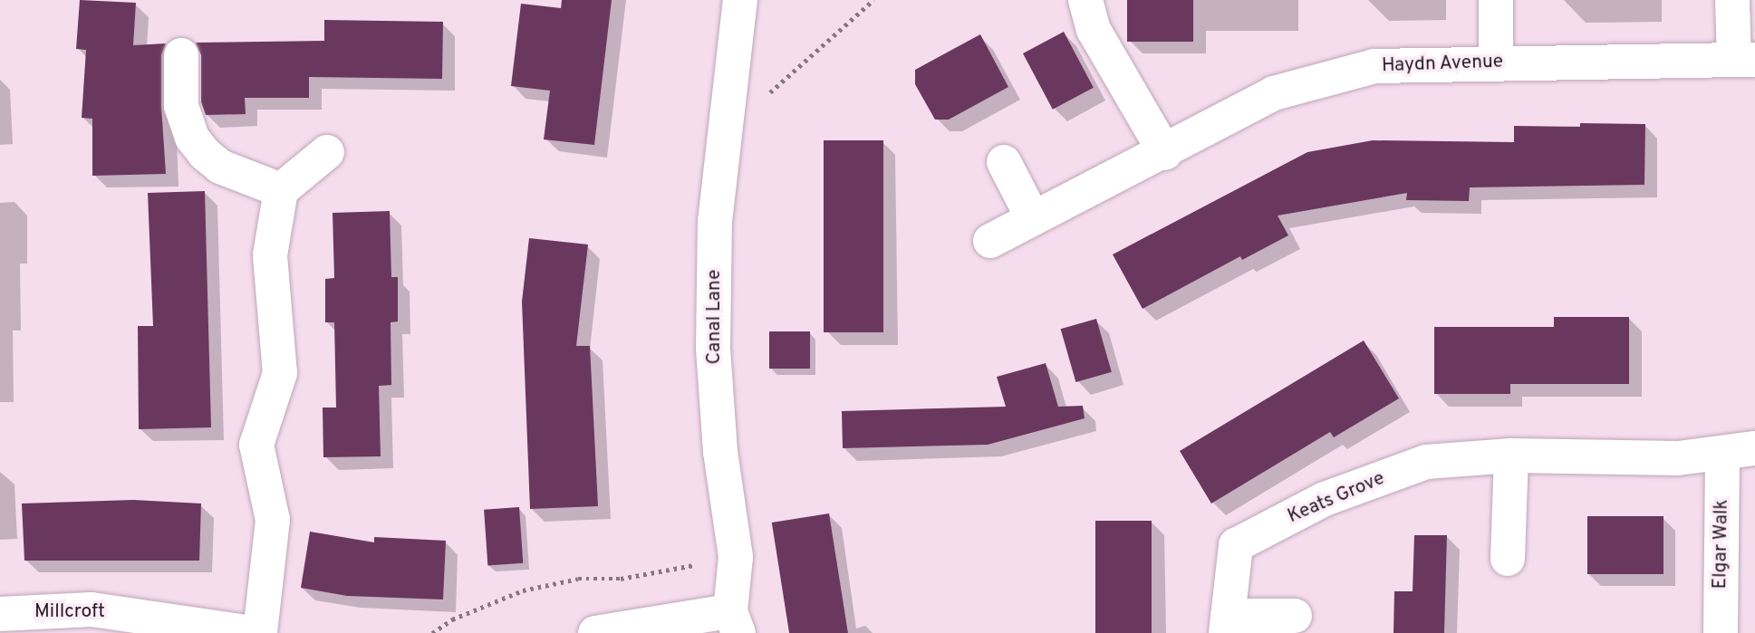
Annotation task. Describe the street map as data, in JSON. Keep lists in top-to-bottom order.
{
  "streets": {
    "street": [
      "Haydn Avenue",
      "Canal Lane",
      "Keats Grove",
      "Elgar Walk",
      "Millcroft"
    ]
  },
  "crossings": [
    ["Keats Grove", "Elgar Walk"]
  ]
}
